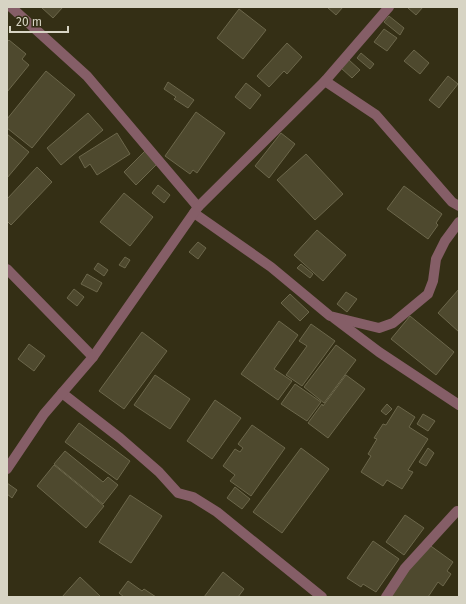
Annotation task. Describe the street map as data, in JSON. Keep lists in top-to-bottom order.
{
  "scale_bar": "20 m"
}
